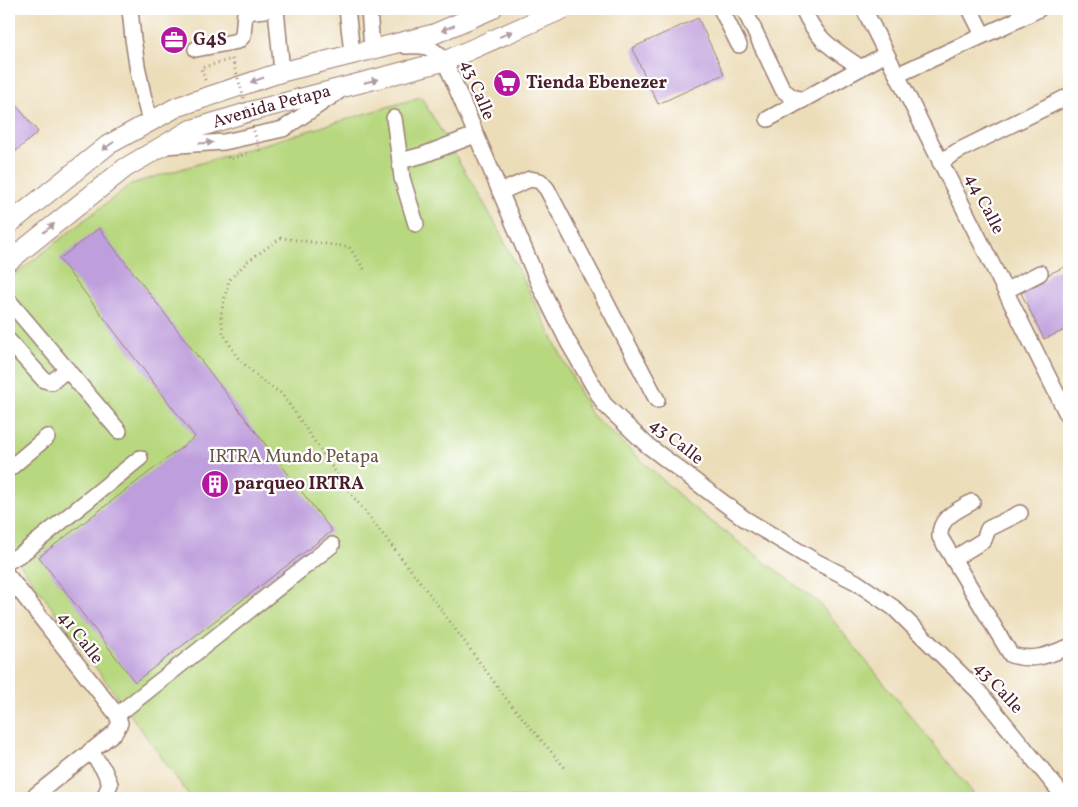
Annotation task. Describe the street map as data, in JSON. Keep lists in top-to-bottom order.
{
  "streets": {
    "main road": ["Avenida Petapa"],
    "street": ["43 Calle", "44 Calle", "41 Calle"]
  },
  "crossings": [
    ["43 Calle", "Avenida Petapa"]
  ],
  "parks": ["IRTRA Mundo Petapa"],
  "places": {
    "office": ["G4S"],
    "supermarket": ["Tienda Ebenezer"],
    "building": ["parqueo IRTRA"]
  }
}
